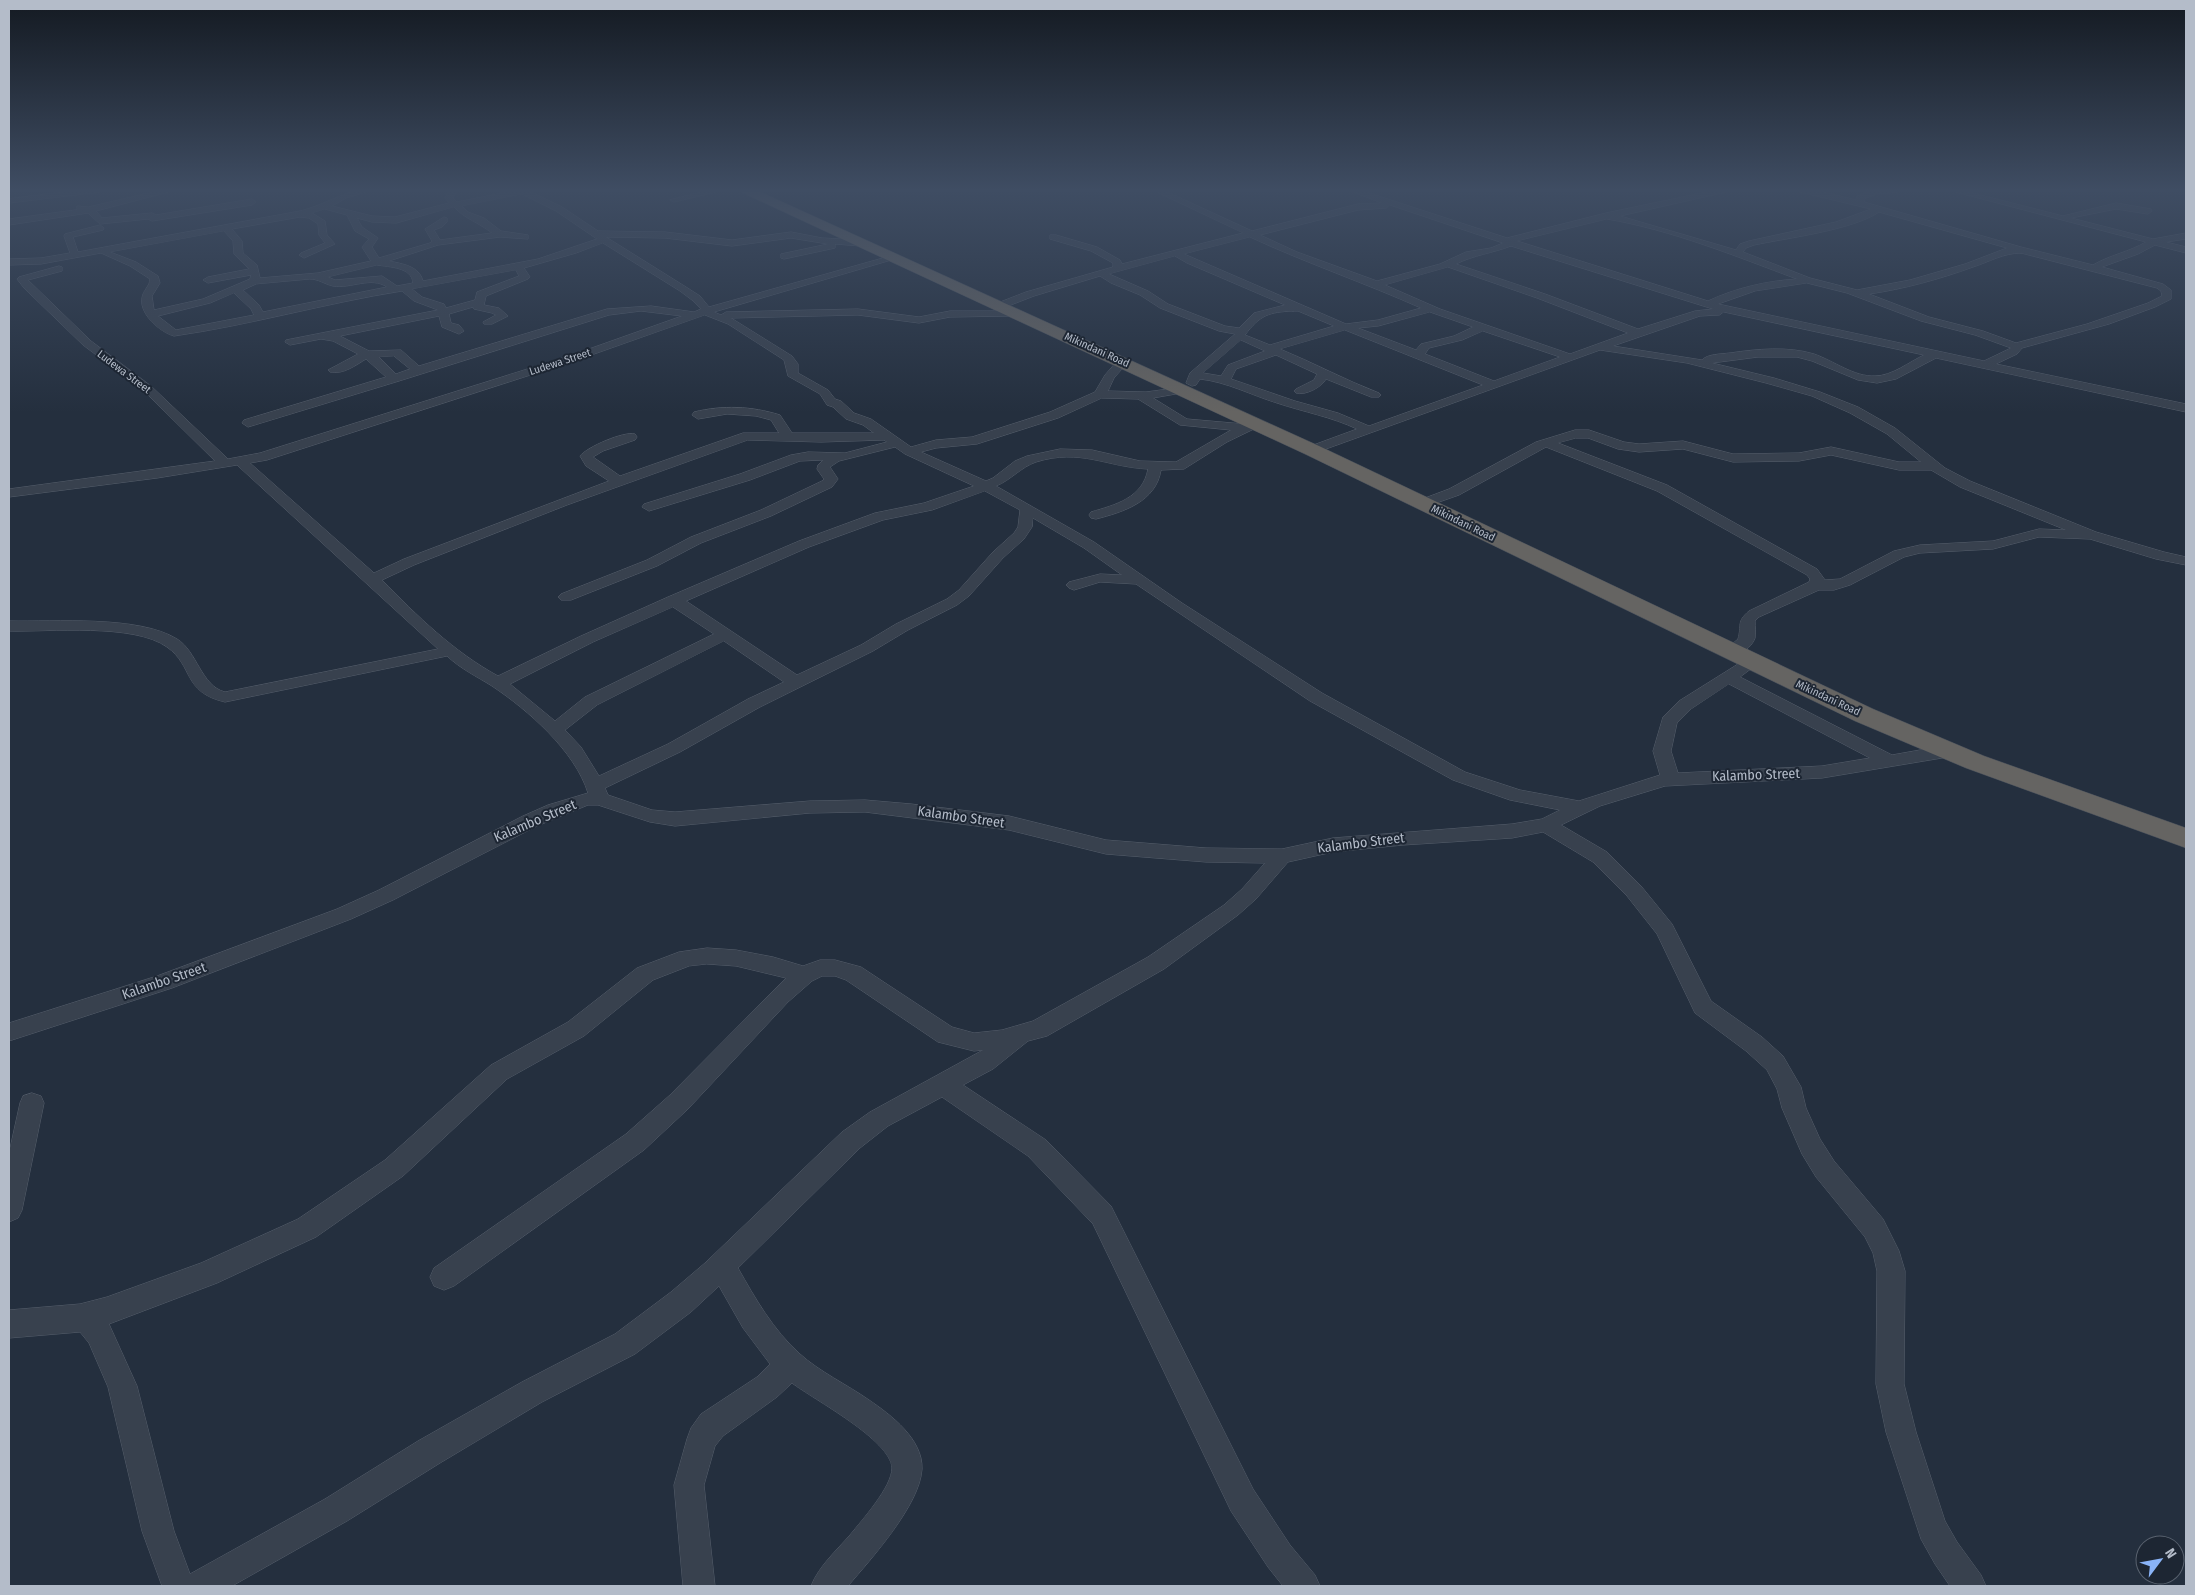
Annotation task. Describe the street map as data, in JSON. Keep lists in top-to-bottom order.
{
  "streets": {
    "highway": ["Mikindani Road"],
    "street": ["Ludewa Street", "Kalambo Street"]
  },
  "crossings": [
    ["Mikindani Road", "Kalambo Street"]
  ],
  "north": "top right"
}
